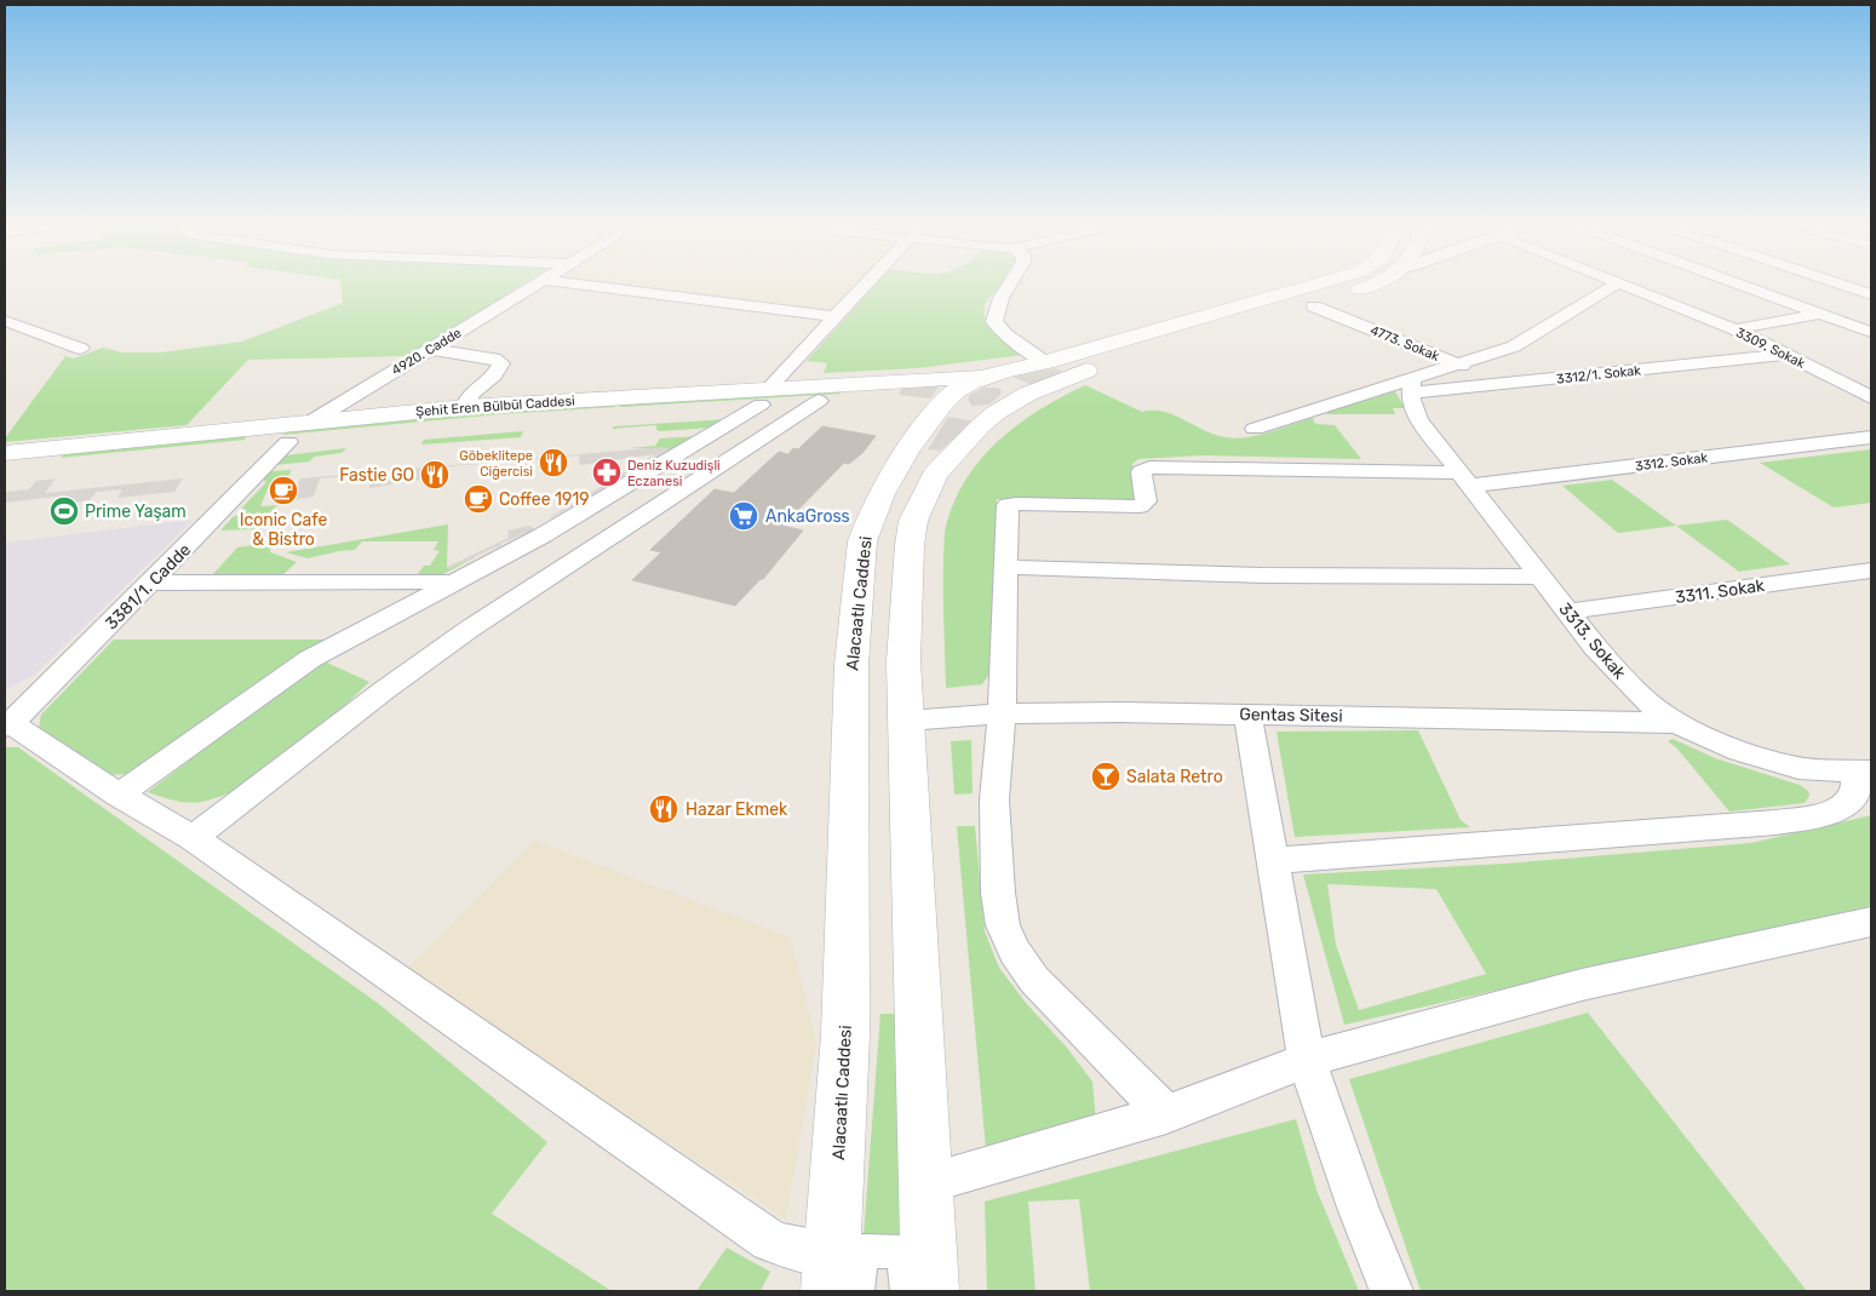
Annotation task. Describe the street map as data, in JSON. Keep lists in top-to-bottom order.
{
  "streets": {
    "main road": ["Şehit Eren Bülbül Caddesi", "Alacaatlı Caddesi"],
    "street": [
      "4773. Sokak",
      "3309. Sokak",
      "4920. Cadde",
      "3312/1. Sokak",
      "3312. Sokak",
      "3381/1. Cadde",
      "3311. Sokak",
      "3313. Sokak",
      "Gentas Sitesi"
    ]
  },
  "crossings": [
    ["3309. Sokak", "3312/1. Sokak"],
    ["4920. Cadde", "Şehit Eren Bülbül Caddesi"],
    ["3312/1. Sokak", "3313. Sokak"],
    ["Şehit Eren Bülbül Caddesi", "3381/1. Cadde"],
    ["Şehit Eren Bülbül Caddesi", "Alacaatlı Caddesi"],
    ["3312. Sokak", "3313. Sokak"],
    ["3311. Sokak", "3313. Sokak"],
    ["Alacaatlı Caddesi", "Gentas Sitesi"],
    ["3313. Sokak", "Gentas Sitesi"]
  ],
  "places": {
    "restaurant": ["Göbeklitepe Ciğercisi", "Fastie GO", "Hazar Ekmek"],
    "pharmacy": ["Deniz Kuzudişli Eczanesi"],
    "cafe": ["Iconic Cafe & Bistro", "Coffee 1919"],
    "sports": ["Prime Yaşam"],
    "supermarket": ["AnkaGross"],
    "bar": ["Salata Retro"]
  }
}
